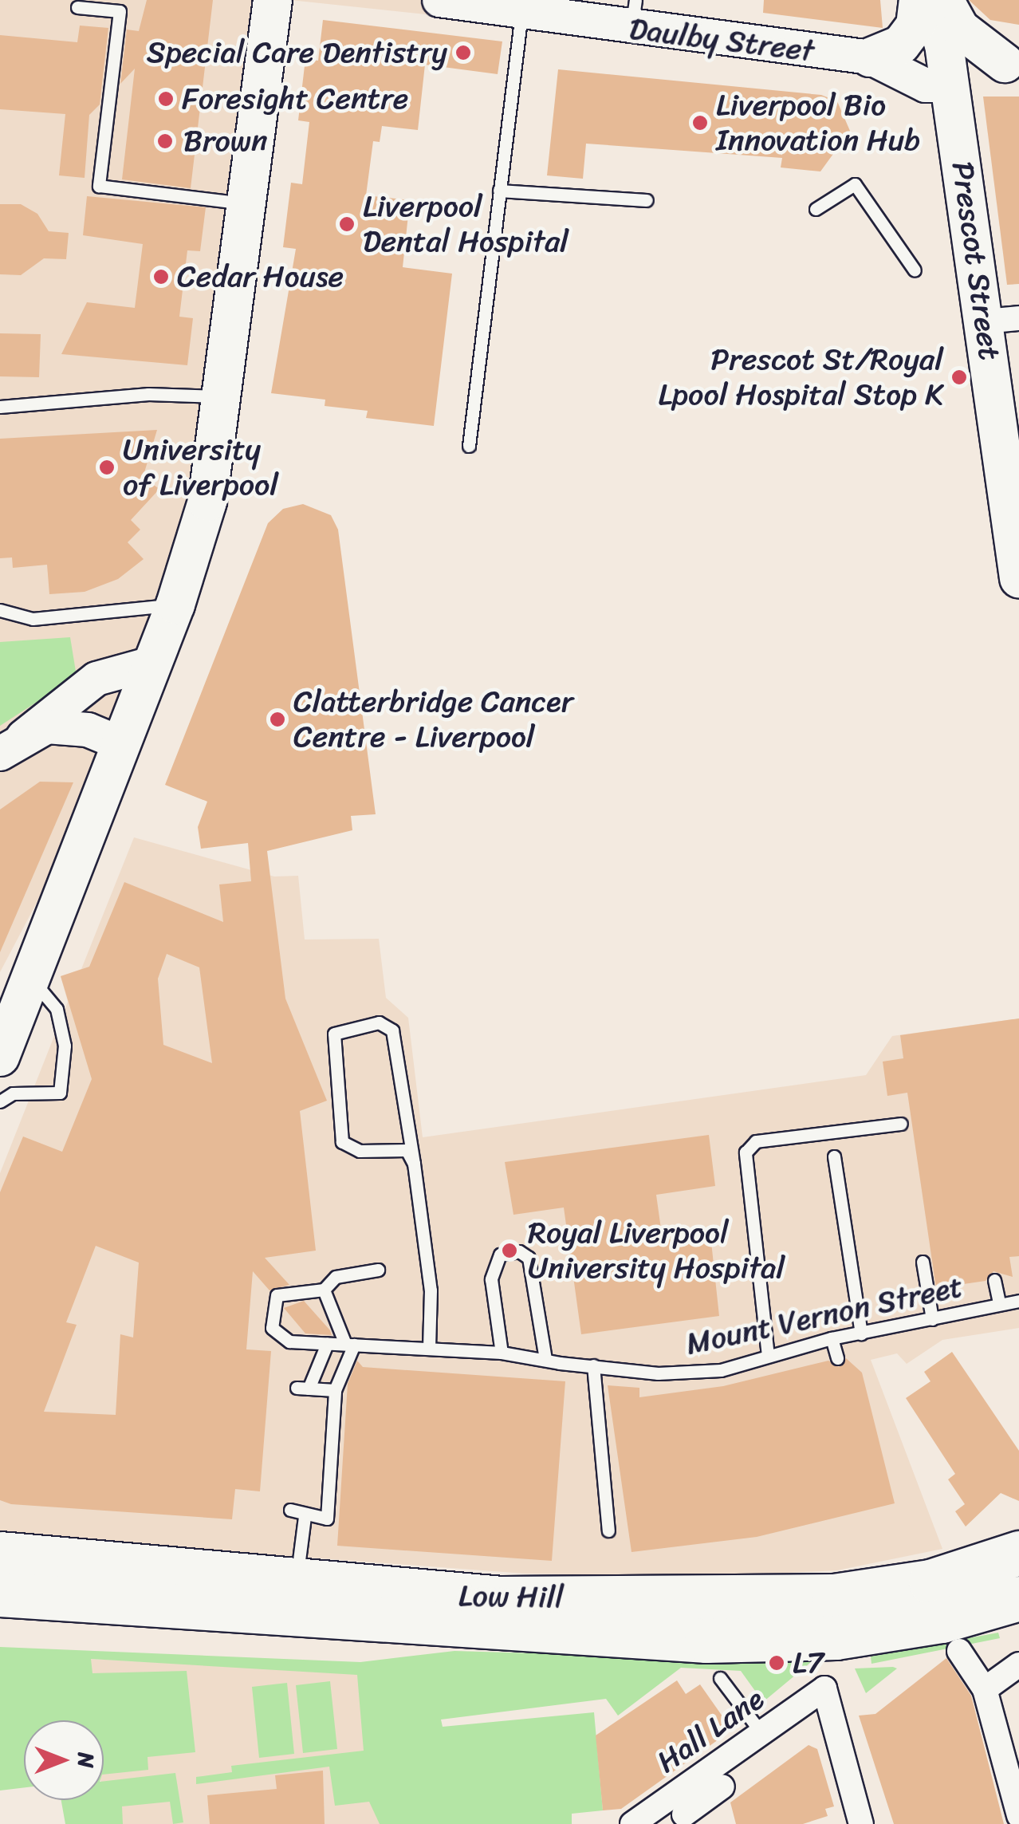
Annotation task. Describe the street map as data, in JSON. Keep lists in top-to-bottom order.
{
  "streets": {
    "highway": ["Low Hill"],
    "main road": ["Prescot Street"],
    "street": ["Daulby Street", "Hall Lane"],
    "lane": ["Mount Vernon Street"]
  },
  "crossings": [
    ["Daulby Street", "Prescot Street"]
  ],
  "places": [
    "Special Care Dentistry",
    "Foresight Centre",
    "Liverpool Bio Innovation Hub",
    "Brown",
    "Liverpool Dental Hospital",
    "Cedar House",
    "Prescot St/Royal Lpool Hospital Stop K",
    "University of Liverpool",
    "Clatterbridge Cancer Centre - Liverpool",
    "Royal Liverpool University Hospital",
    "L7"
  ],
  "north": "right"
}
